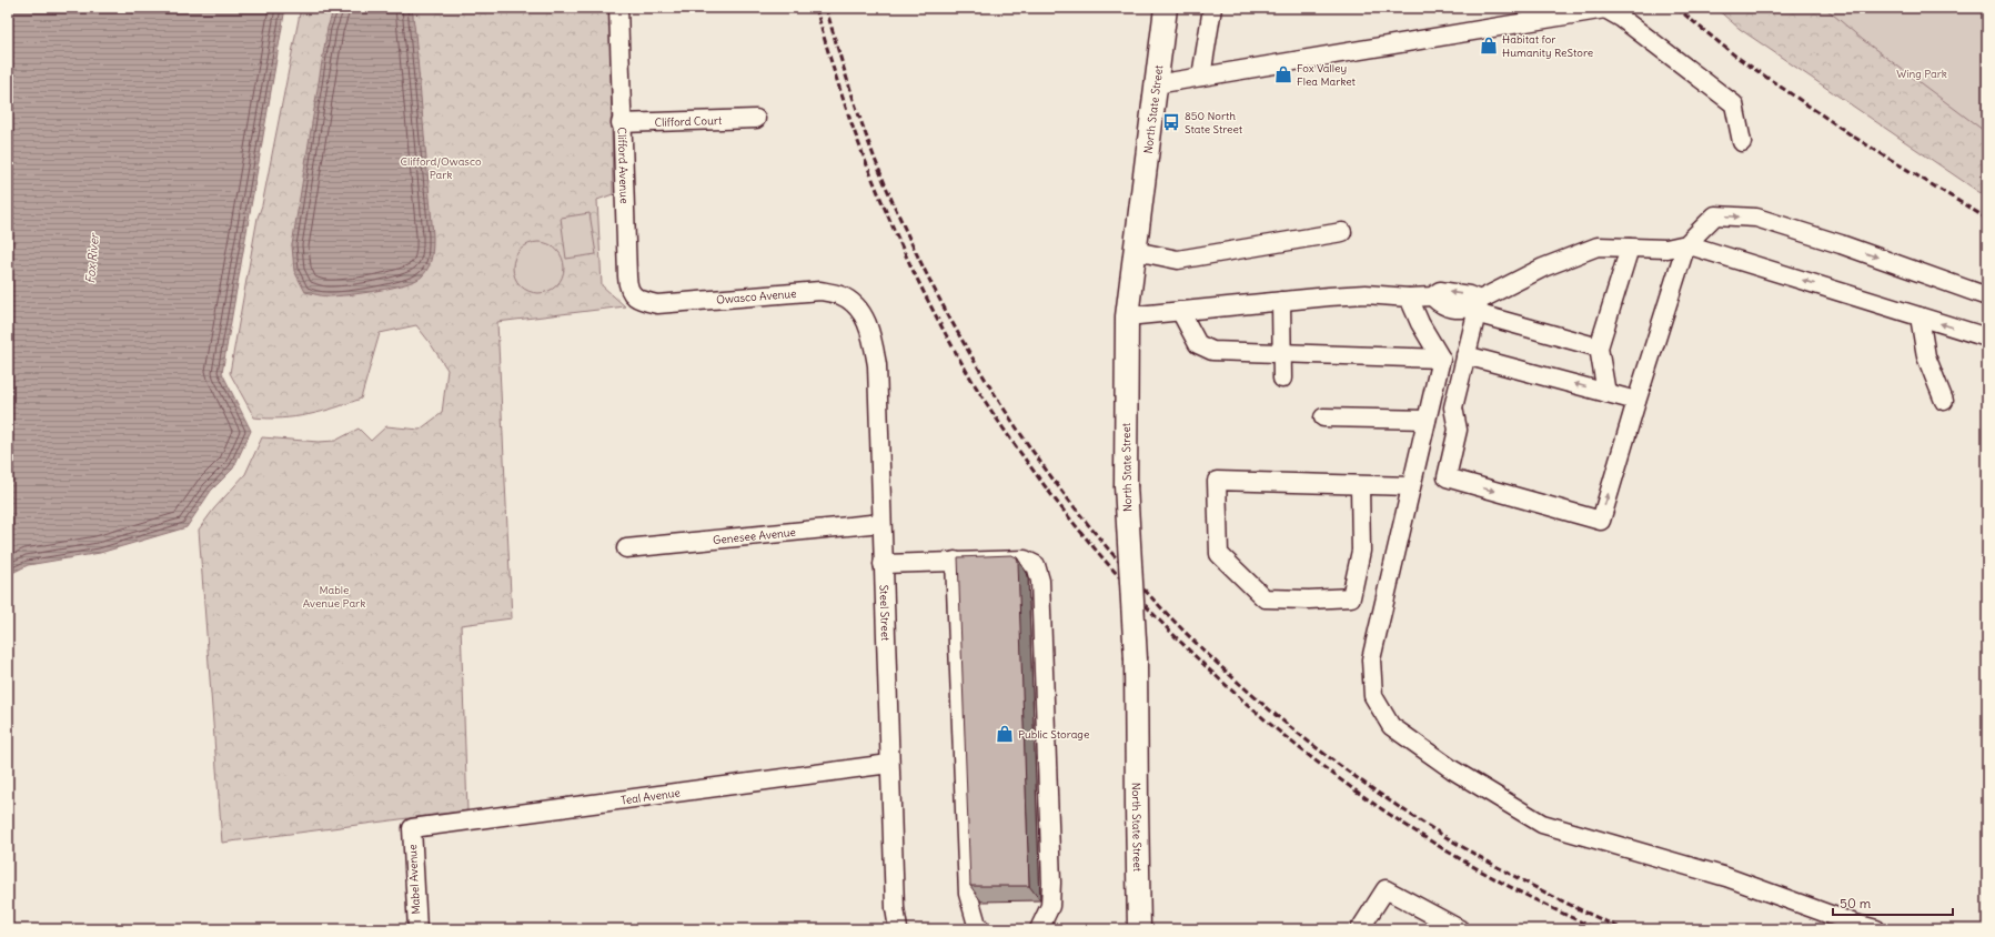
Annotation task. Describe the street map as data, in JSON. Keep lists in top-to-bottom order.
{
  "streets": {
    "main road": ["North State Street"],
    "street": [
      "Clifford Court",
      "Clifford Avenue",
      "Owasco Avenue",
      "Genesee Avenue",
      "Steel Street",
      "Teal Avenue",
      "Mabel Avenue"
    ]
  },
  "crossings": [
    ["Clifford Court", "Clifford Avenue"],
    ["Clifford Avenue", "Owasco Avenue"],
    ["Owasco Avenue", "Steel Street"],
    ["Genesee Avenue", "Steel Street"],
    ["Steel Street", "Teal Avenue"],
    ["Teal Avenue", "Mabel Avenue"]
  ],
  "water": ["Fox River"],
  "parks": ["Wing Park", "Clifford/Owasco Park", "Mable Avenue Park"],
  "places": {
    "shop": ["Habitat for Humanity ReStore", "Fox Valley Flea Market", "Public Storage"],
    "bus stop": ["850 North State Street"]
  },
  "scale_bar": "50 m"
}
